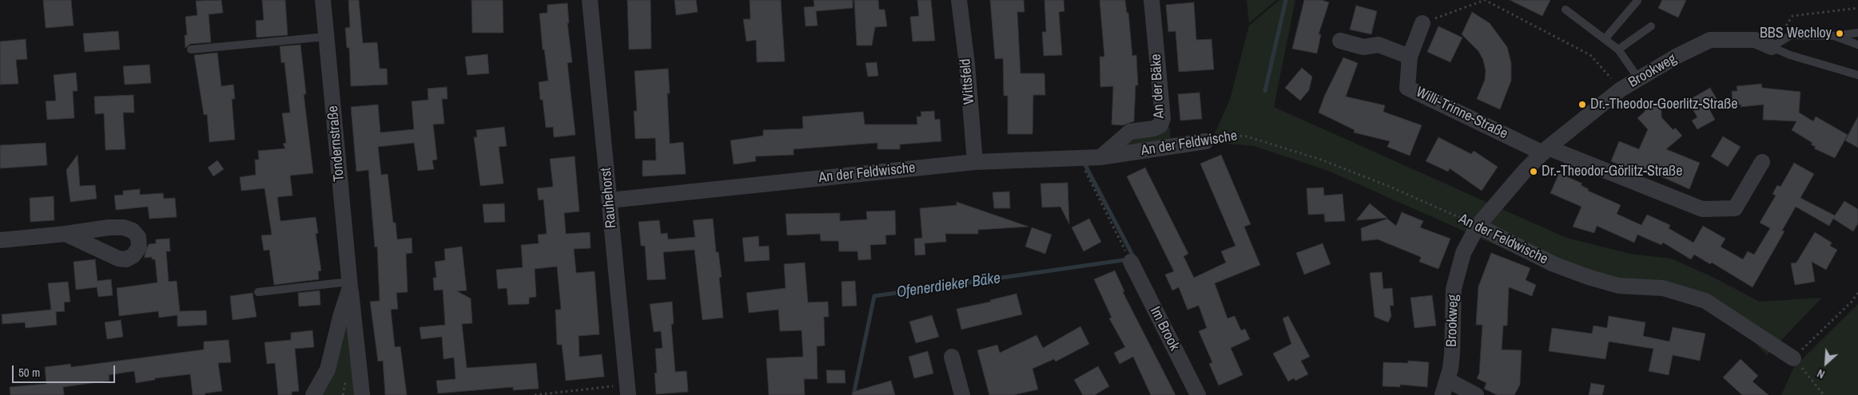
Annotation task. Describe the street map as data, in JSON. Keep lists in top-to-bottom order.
{
  "streets": {
    "street": [
      "Brookweg",
      "Wittsfeld",
      "An der Bäke",
      "Willi-Trinne-Straße",
      "Tondernstraße",
      "An der Feldwische",
      "Rauhehorst",
      "Im Brook"
    ]
  },
  "crossings": [
    ["Brookweg", "Willi-Trinne-Straße"],
    ["Brookweg", "An der Feldwische"],
    ["Wittsfeld", "An der Feldwische"],
    ["An der Bäke", "An der Feldwische"],
    ["An der Feldwische", "Rauhehorst"]
  ],
  "water": ["Ofenerdieker Bäke"],
  "places": ["BBS Wechloy", "Dr.-Theodor-Goerlitz-Straße", "Dr.-Theodor-Görlitz-Straße"],
  "scale_bar": "50 m",
  "north": "bottom left"
}
